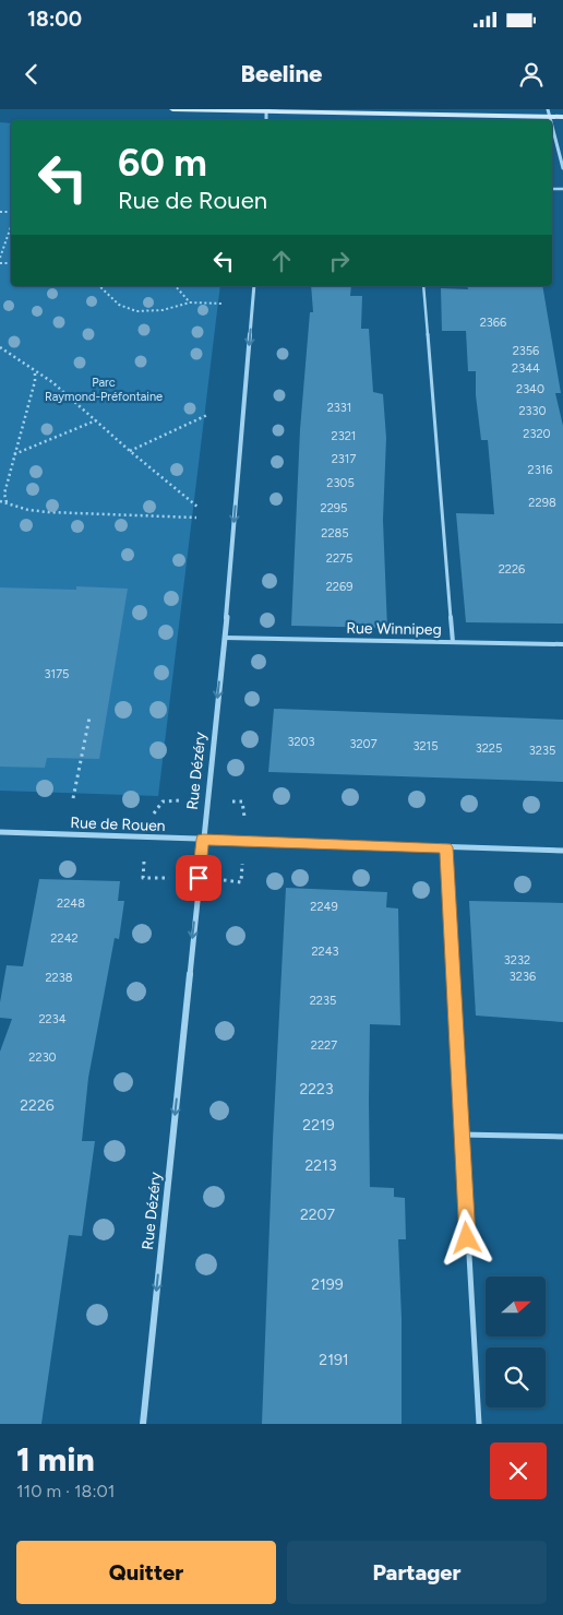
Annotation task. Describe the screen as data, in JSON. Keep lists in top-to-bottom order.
{
  "streets": {
    "street": ["Rue Dézéry", "Rue de Rouen"],
    "lane": ["Rue Winnipeg"]
  },
  "crossings": [
    ["Rue Winnipeg", "Rue Dézéry"],
    ["Rue Dézéry", "Rue de Rouen"]
  ],
  "one_way": ["Rue Dézéry"],
  "parks": ["Parc Raymond-Préfontaine"],
  "house_numbers": [
    "2366",
    "2356",
    "2344",
    "2340",
    "2331",
    "2330",
    "2320",
    "2321",
    "2317",
    "2316",
    "2305",
    "2298",
    "2295",
    "2285",
    "2275",
    "2226",
    "2269",
    "3175",
    "3203",
    "3207",
    "3215",
    "3225",
    "3235",
    "2248",
    "2249",
    "2242",
    "2243",
    "3232",
    "3236",
    "2238",
    "2235",
    "2234",
    "2227",
    "2230",
    "2223",
    "2226",
    "2219",
    "2213",
    "2207",
    "2199",
    "2191"
  ],
  "north": "right",
  "page": {
    "status": "18:00",
    "header": "Beeline",
    "turn": ["60 m", "Rue de Rouen"],
    "heading": ["1 min", "110 m · 18:01"],
    "buttons": ["Quitter", "Partager"]
  }
}
